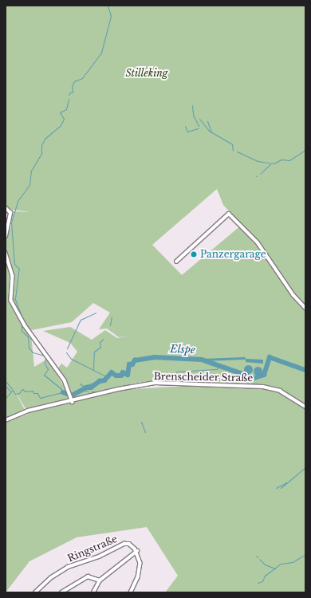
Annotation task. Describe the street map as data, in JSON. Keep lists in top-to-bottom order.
{
  "streets": {
    "street": ["Brenscheider Straße", "Ringstraße"]
  },
  "water": ["Elspe"],
  "parks": ["Stilleking"],
  "places": ["Panzergarage"]
}
